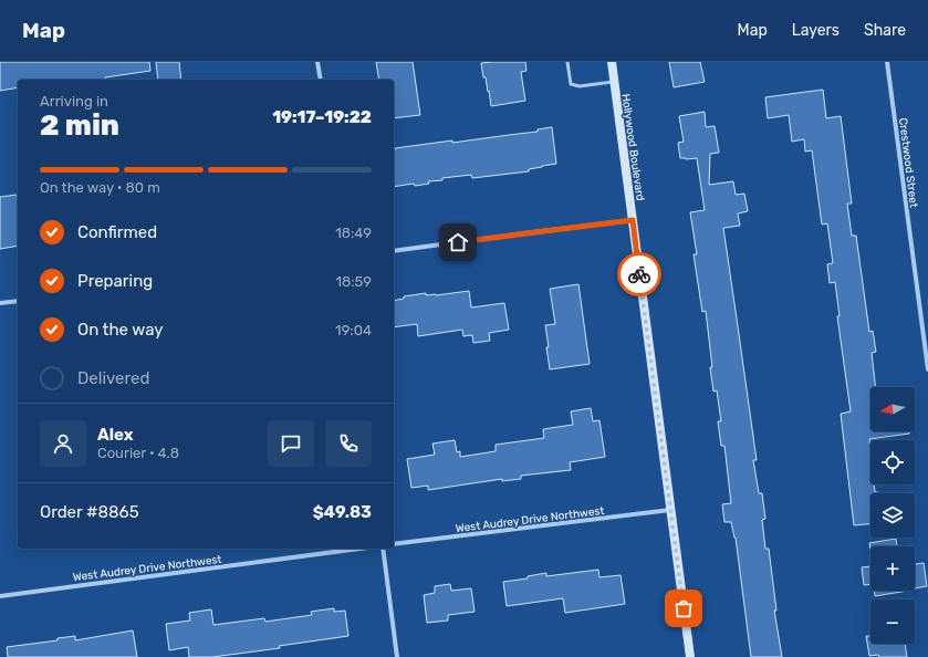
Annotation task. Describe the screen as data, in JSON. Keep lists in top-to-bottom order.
{
  "streets": {
    "street": ["Hollywood Boulevard", "Crestwood Street", "West Audrey Drive Northwest"]
  },
  "crossings": [
    ["Hollywood Boulevard", "West Audrey Drive Northwest"]
  ],
  "north": "left",
  "page": {
    "header": "Map",
    "nav": ["Map", "Layers", "Share"],
    "heading": ["2 min", "Arriving in", "19:17–19:22"],
    "panel": [
      "Alex",
      "Courier · 4.8",
      "Order #8865",
      "$49.83"
    ],
    "bar": "On the way · 80 m",
    "list": [
      ["Confirmed", "18:49"],
      ["Preparing", "18:59"],
      ["On the way", "19:04"],
      "Delivered"
    ],
    "map_buttons": ["+", "−"]
  }
}
